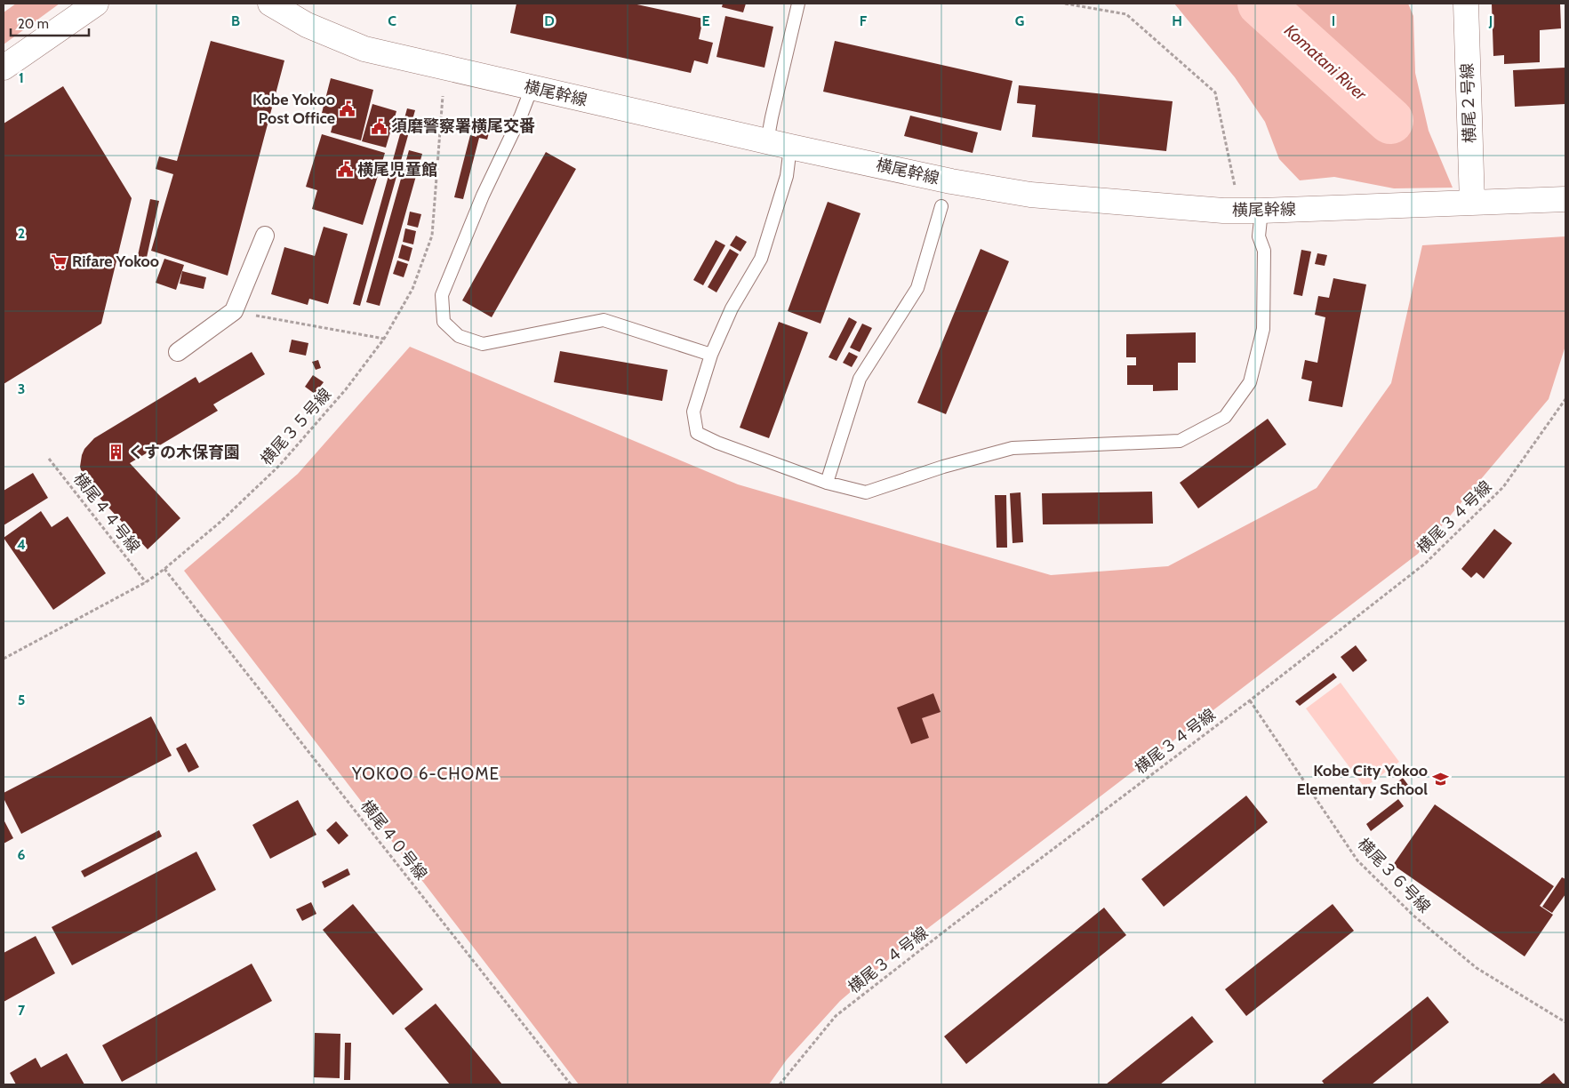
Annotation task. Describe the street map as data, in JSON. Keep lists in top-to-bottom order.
{
  "streets": {
    "street": ["横尾幹線", "横尾２号線"],
    "path": [
      "横尾３５号線",
      "横尾４４号線",
      "横尾３４号線",
      "横尾４０号線",
      "横尾３６号線"
    ]
  },
  "crossings": [
    ["横尾幹線", "横尾２号線"],
    ["横尾３５号線", "横尾４４号線"],
    ["横尾３５号線", "横尾４０号線"],
    ["横尾３４号線", "横尾３６号線"]
  ],
  "districts": ["YOKOO 6-CHOME"],
  "water": ["Komatani River"],
  "places": {
    "public building": ["Kobe Yokoo Post Office", "須磨警察署横尾交番", "横尾児童館"],
    "supermarket": ["Rifare Yokoo"],
    "building": ["くすの木保育園"],
    "school or university": ["Kobe City Yokoo Elementary School"]
  },
  "scale_bar": "20 m",
  "grid": {
    "columns": [
      "B",
      "C",
      "D",
      "E",
      "F",
      "G",
      "H",
      "I",
      "J"
    ],
    "rows": [
      "1",
      "2",
      "3",
      "4",
      "5",
      "6",
      "7"
    ]
  }
}
